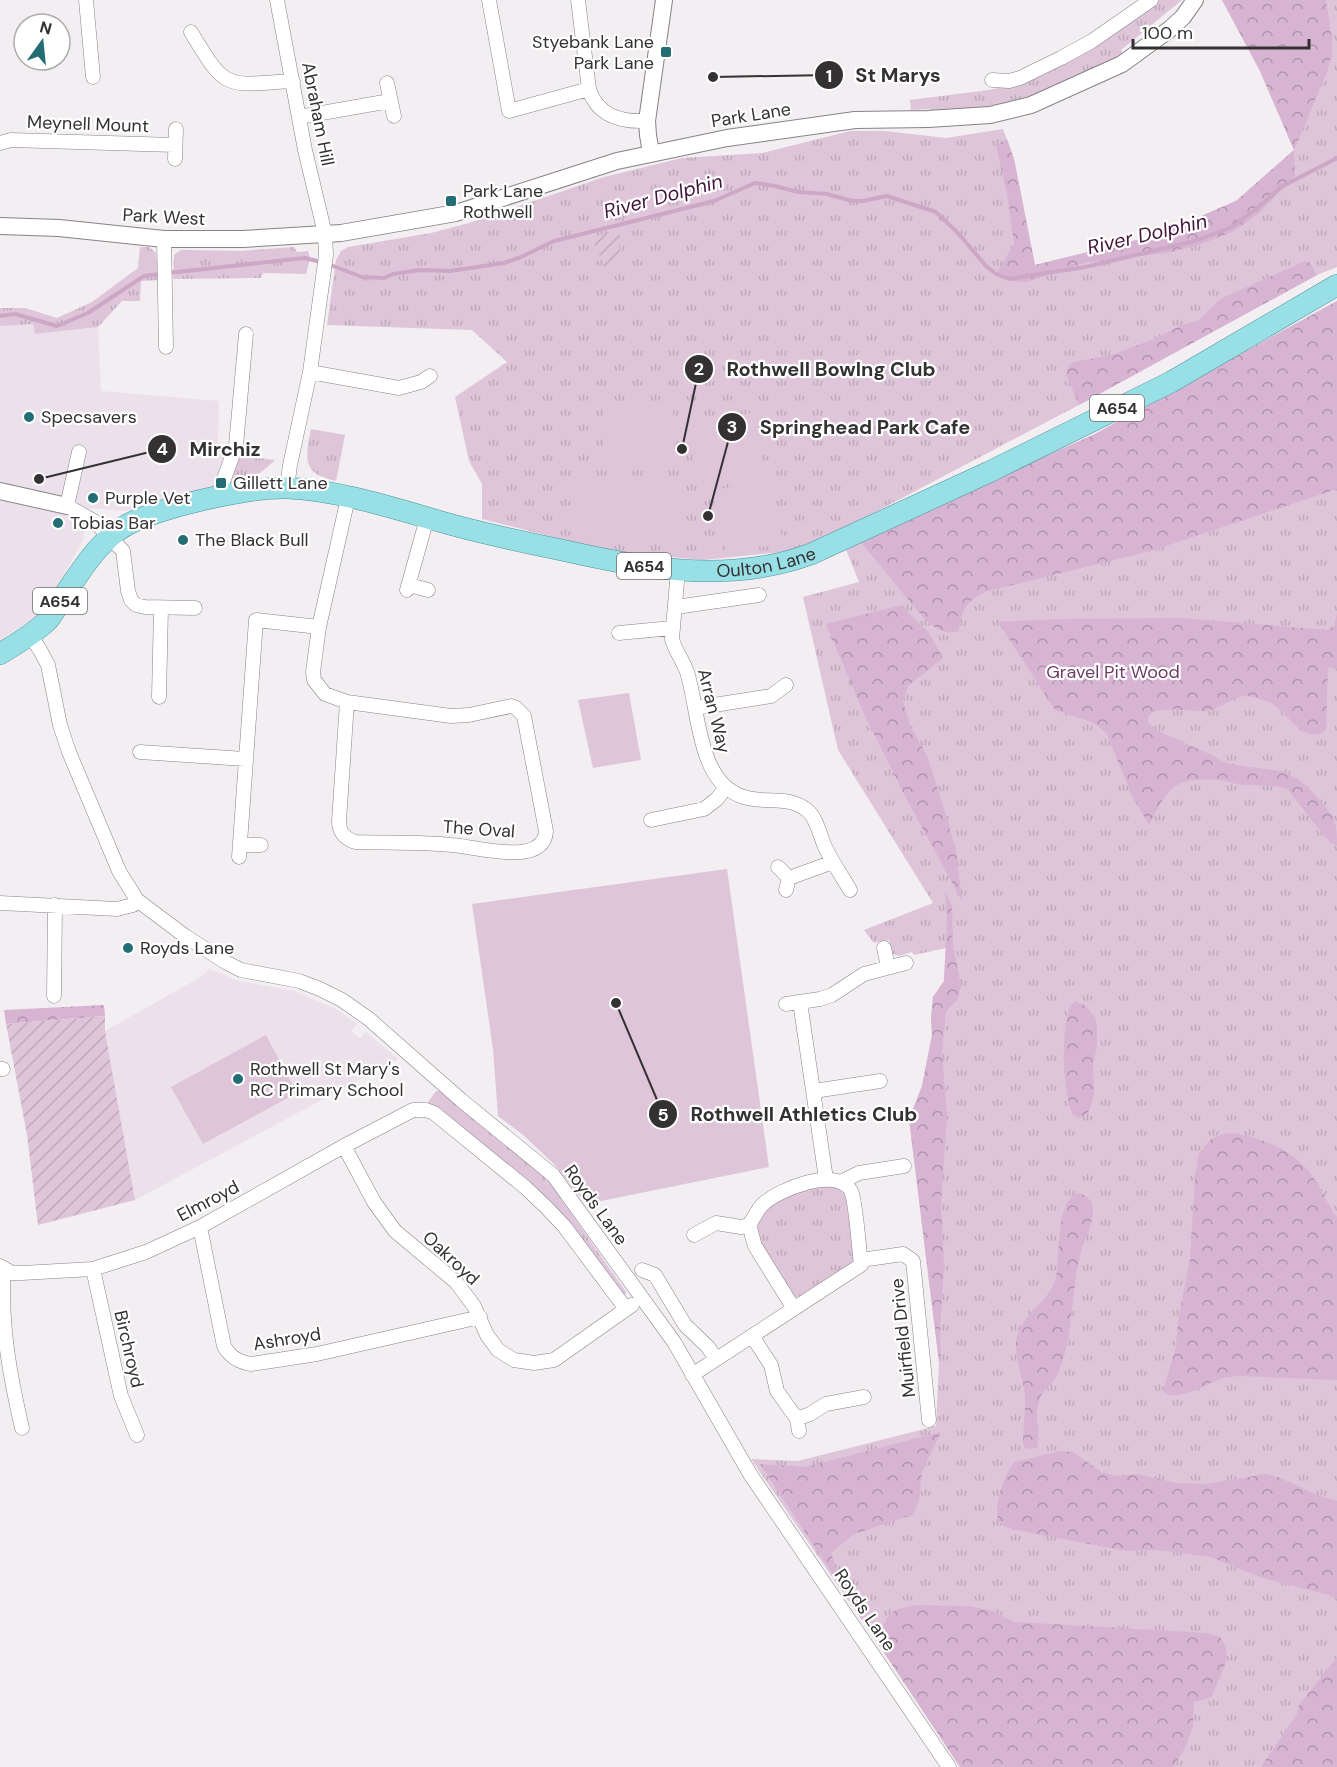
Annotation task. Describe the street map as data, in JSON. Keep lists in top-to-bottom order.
{
  "streets": {
    "main road": ["A654", "Oulton Lane"],
    "street": [
      "Abraham Hill",
      "Park Lane",
      "Meynell Mount",
      "Park West",
      "Arran Way",
      "The Oval",
      "Elmroyd",
      "Royds Lane",
      "Oakroyd",
      "Muirfield Drive",
      "Ashroyd",
      "Birchroyd"
    ]
  },
  "crossings": [
    ["Abraham Hill", "Park Lane"],
    ["Abraham Hill", "Park West"],
    ["Park Lane", "Park West"],
    ["A654", "Oulton Lane"],
    ["A654", "Royds Lane"],
    ["Oulton Lane", "Arran Way"],
    ["Oulton Lane", "The Oval"],
    ["Elmroyd", "Oakroyd"],
    ["Elmroyd", "Ashroyd"],
    ["Elmroyd", "Birchroyd"],
    ["Royds Lane", "Oakroyd"],
    ["Oakroyd", "Ashroyd"]
  ],
  "water": ["River Dolphin"],
  "parks": ["Gravel Pit Wood"],
  "places": {
    "transit": ["Styebank Lane Park Lane", "Park Lane Rothwell", "Gillett Lane"],
    "other": [
      "St Marys",
      "Specsavers",
      "Rothwell Bowlng Club",
      "Mirchiz",
      "Purple Vet",
      "Springhead Park Cafe",
      "Tobias Bar",
      "The Black Bull",
      "Royds Lane",
      "Rothwell Athletics Club",
      "Rothwell St Mary's RC Primary School"
    ]
  },
  "scale_bar": "100 m",
  "north": "top"
}
